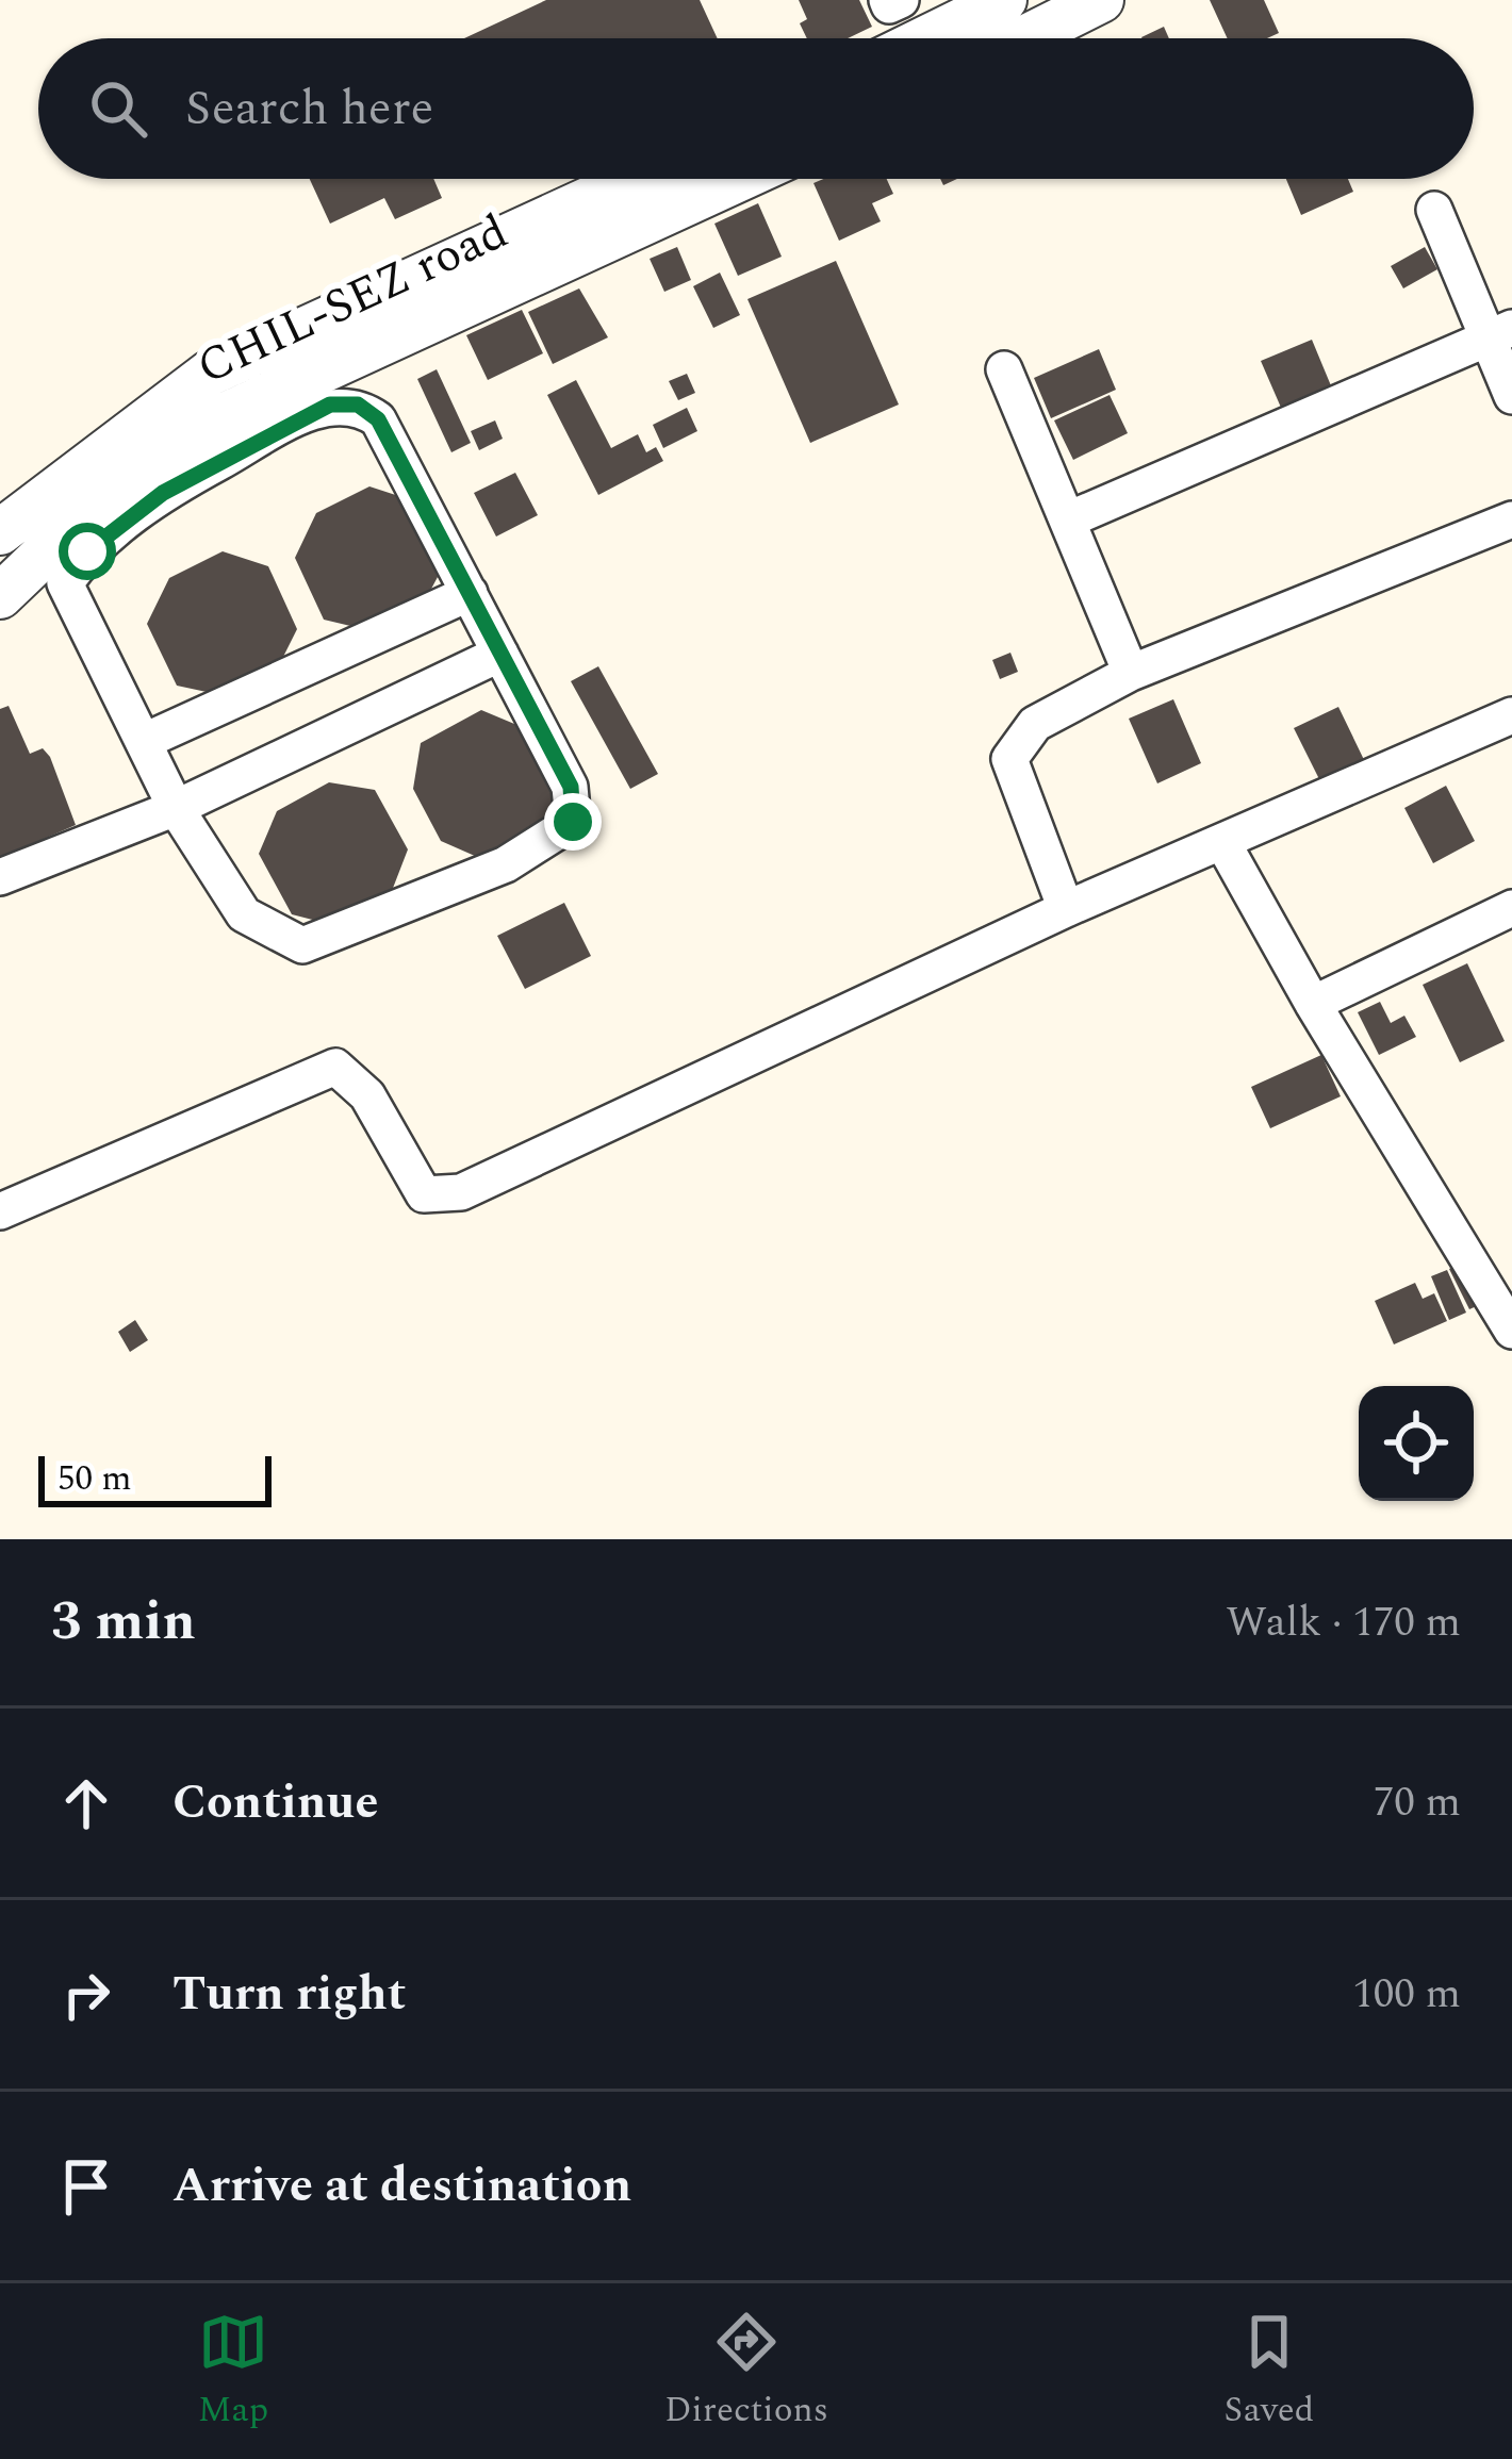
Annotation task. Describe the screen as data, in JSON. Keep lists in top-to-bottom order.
{
  "streets": {
    "street": ["CHIL-SEZ road"]
  },
  "scale_bar": "50 m",
  "page": {
    "search": "Search here",
    "scale": "50 m",
    "heading": ["3 min", "Walk · 170 m"],
    "list": [
      ["Continue", "70 m"],
      ["Turn right", "100 m"],
      "Arrive at destination"
    ],
    "nav": ["Map", "Directions", "Saved"]
  }
}
